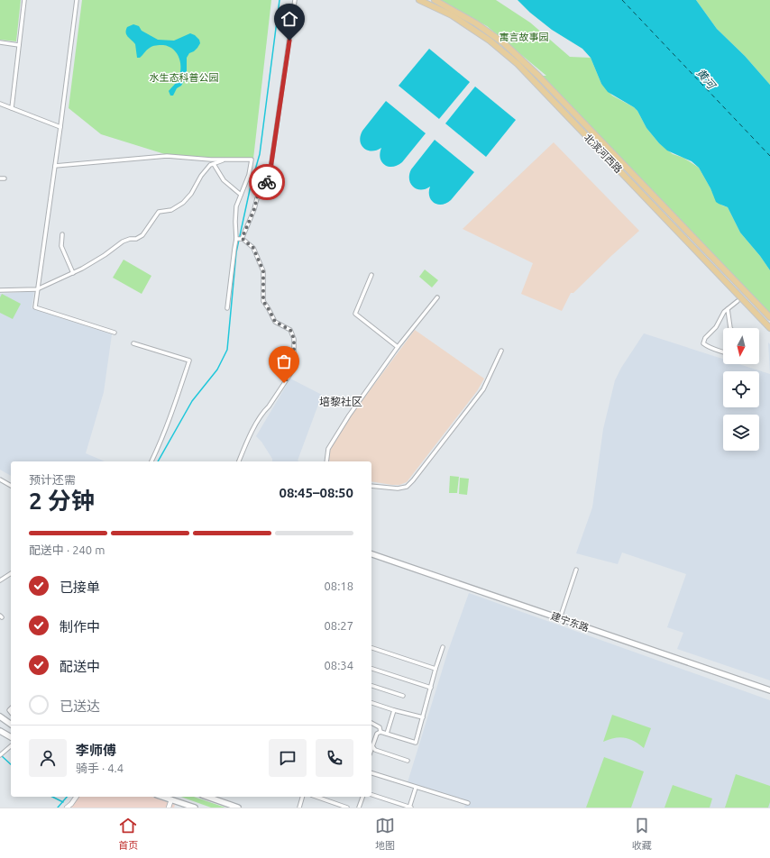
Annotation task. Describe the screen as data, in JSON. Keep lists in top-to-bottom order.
{
  "streets": {
    "main road": ["北滨河西路", "建宁东路"]
  },
  "districts": ["培黎社区"],
  "water": ["黄河"],
  "parks": ["寓言故事园", "水生态科普公园"],
  "north": "bottom",
  "page": {
    "heading": ["2 分钟", "预计还需", "08:45–08:50"],
    "panel": ["李师傅", "骑手 · 4.4"],
    "bar": "配送中 · 240 m",
    "list": [
      ["已接单", "08:18"],
      ["制作中", "08:27"],
      ["配送中", "08:34"],
      "已送达"
    ],
    "tabs": ["首页", "地图", "收藏"]
  }
}
